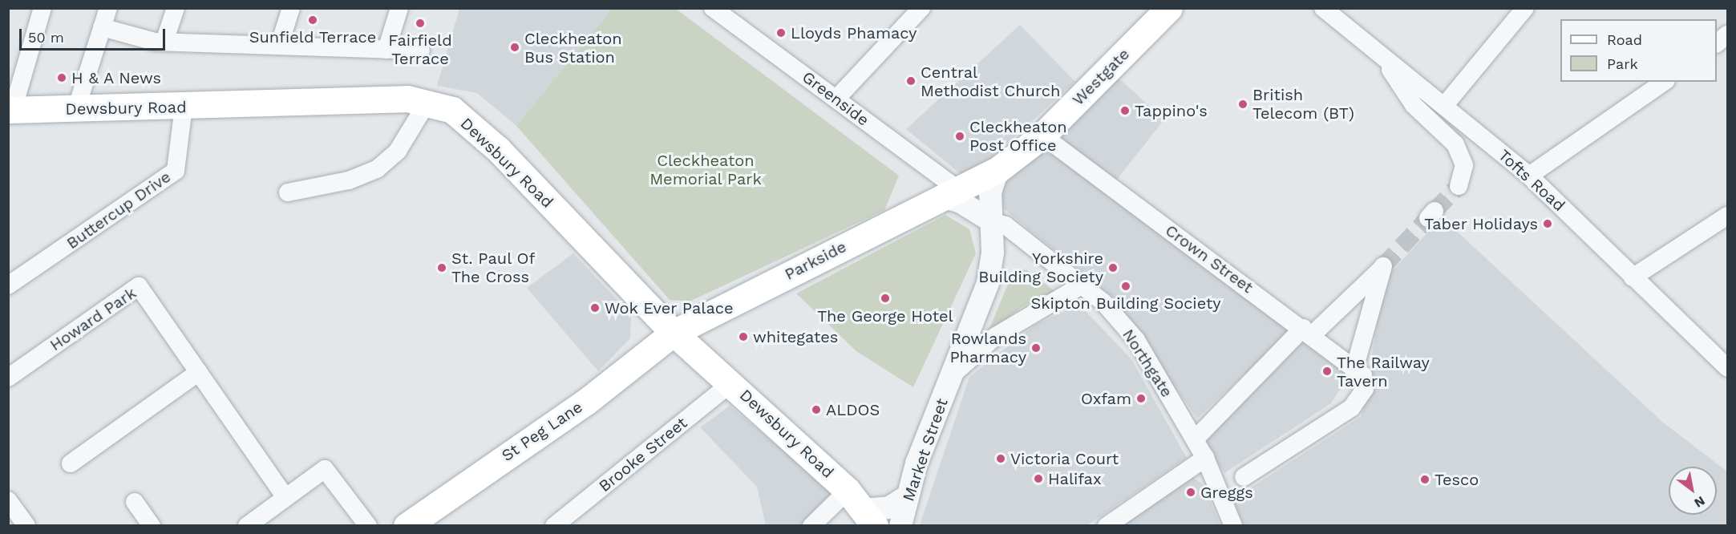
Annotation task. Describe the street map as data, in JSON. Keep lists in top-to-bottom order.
{
  "streets": {
    "main road": [
      "Westgate",
      "Dewsbury Road",
      "Parkside",
      "St Peg Lane"
    ],
    "street": [
      "Greenside",
      "Tofts Road",
      "Buttercup Drive",
      "Crown Street",
      "Howard Park",
      "Northgate",
      "Market Street",
      "Brooke Street"
    ]
  },
  "crossings": [
    ["Westgate", "Greenside"],
    ["Westgate", "Crown Street"],
    ["Westgate", "Parkside"],
    ["Westgate", "Northgate"],
    ["Westgate", "Market Street"],
    ["Greenside", "Parkside"],
    ["Greenside", "Northgate"],
    ["Dewsbury Road", "Buttercup Drive"],
    ["Dewsbury Road", "Parkside"],
    ["Dewsbury Road", "St Peg Lane"],
    ["Dewsbury Road", "Brooke Street"],
    ["Parkside", "Northgate"],
    ["Parkside", "St Peg Lane"],
    ["Northgate", "Market Street"]
  ],
  "parks": ["Cleckheaton Memorial Park"],
  "places": [
    "Sunfield Terrace",
    "Fairfield Terrace",
    "Lloyds Phamacy",
    "Cleckheaton Bus Station",
    "H & A News",
    "Central Methodist Church",
    "British Telecom (BT)",
    "Tappino's",
    "Cleckheaton Post Office",
    "Taber Holidays",
    "St. Paul Of The Cross",
    "Yorkshire Building Society",
    "Skipton Building Society",
    "The George Hotel",
    "Wok Ever Palace",
    "whitegates",
    "Rowlands Pharmacy",
    "The Railway Tavern",
    "Oxfam",
    "ALDOS",
    "Victoria Court",
    "Halifax",
    "Tesco",
    "Greggs"
  ],
  "legend": ["Road", "Park"],
  "scale_bar": "50 m",
  "north": "bottom right"
}
